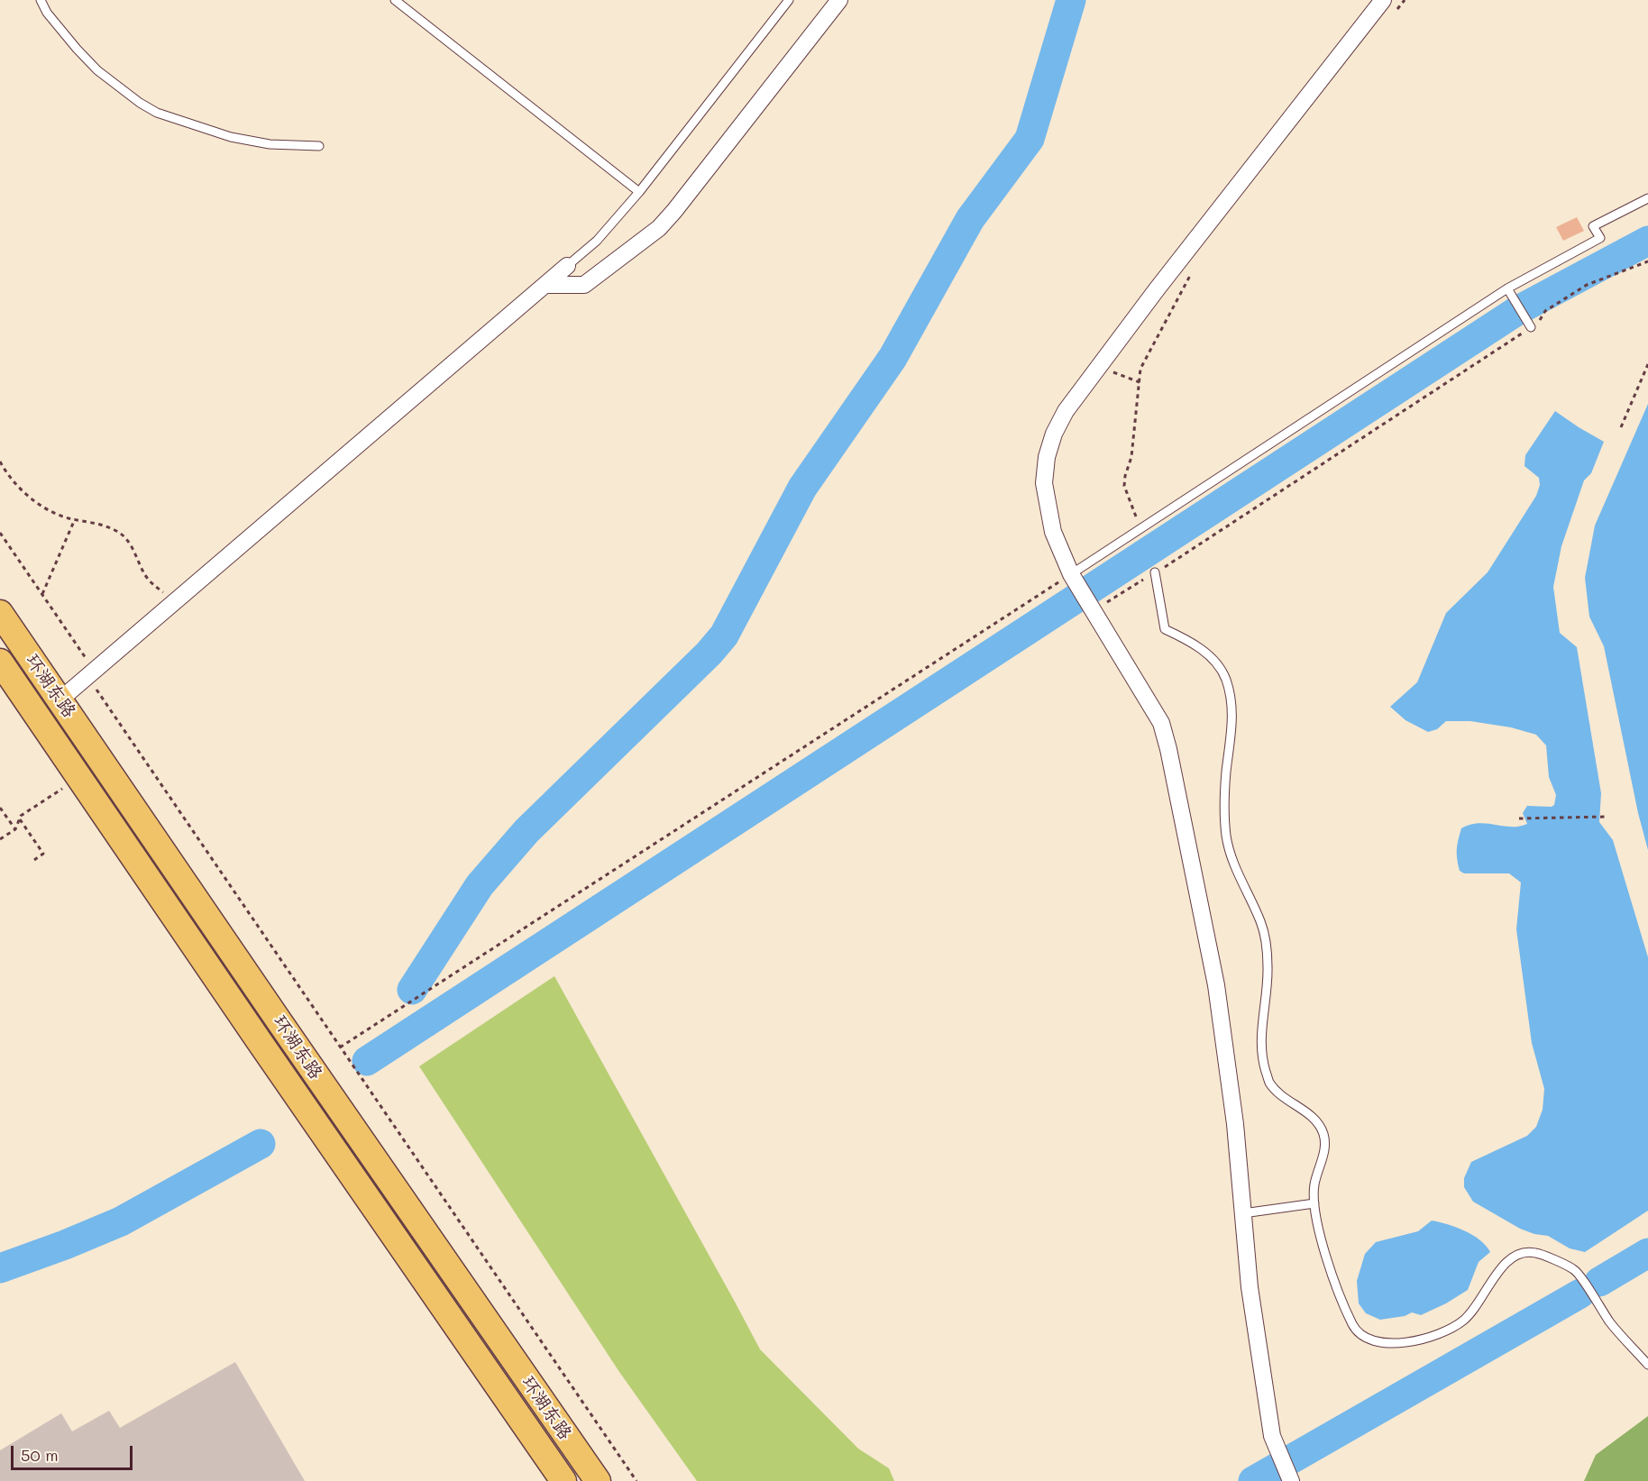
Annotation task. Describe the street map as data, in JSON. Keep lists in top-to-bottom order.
{
  "streets": {
    "main road": ["环湖东路"]
  },
  "scale_bar": "50 m"
}
